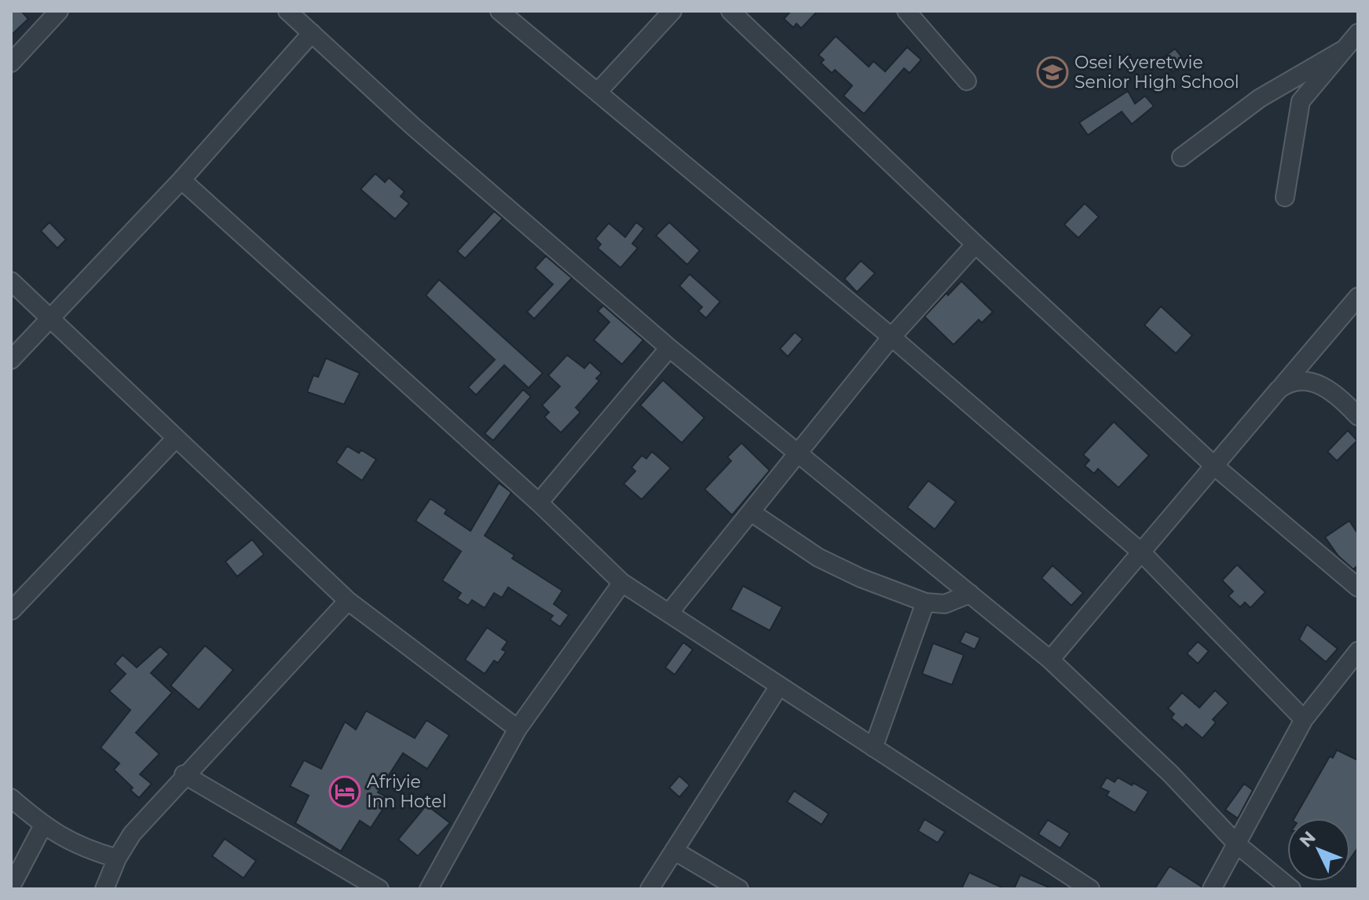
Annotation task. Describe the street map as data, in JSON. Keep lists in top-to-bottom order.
{
  "places": {
    "school or university": ["Osei Kyeretwie Senior High School"],
    "hotel": ["Afriyie Inn Hotel"]
  },
  "north": "top left"
}
